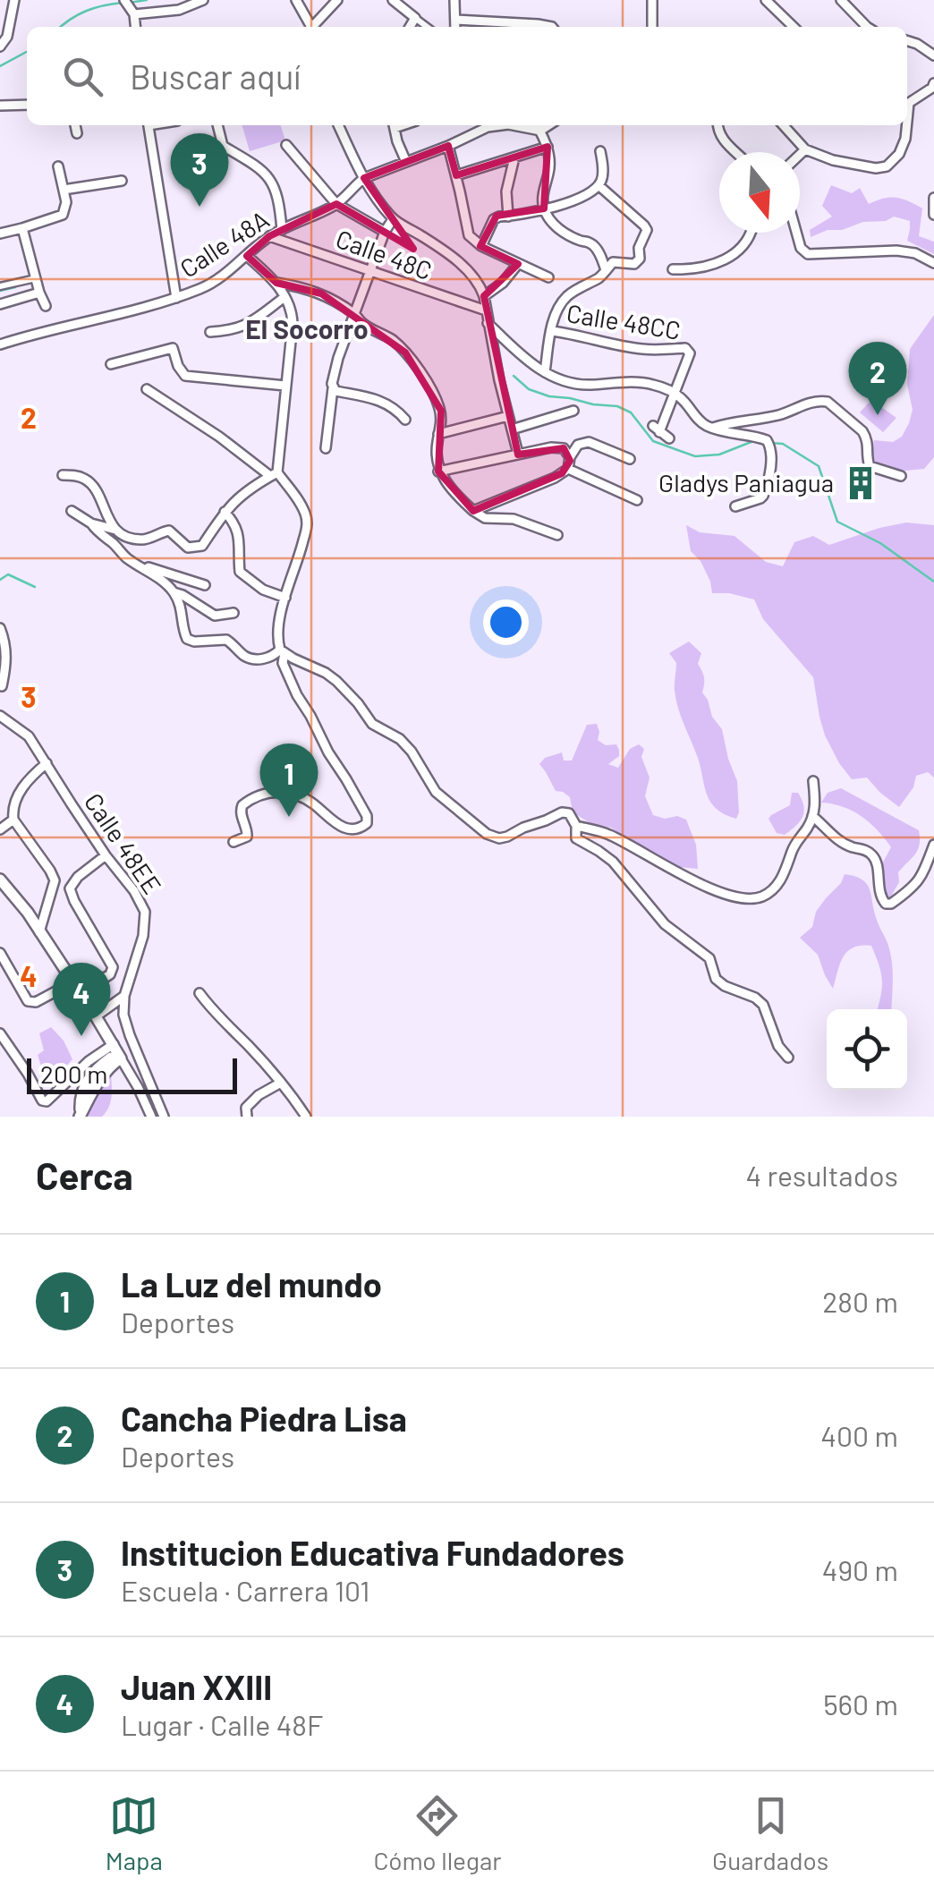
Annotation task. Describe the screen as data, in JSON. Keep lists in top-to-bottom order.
{
  "streets": {
    "street": [
      "Calle 48A",
      "Calle 48C",
      "Calle 48CC",
      "Calle 48EE"
    ]
  },
  "crossings": [
    ["Calle 48A", "Calle 48C"]
  ],
  "districts": ["El Socorro"],
  "places": {
    "building": ["Gladys Paniagua"]
  },
  "scale_bar": "200 m",
  "north": "bottom",
  "page": {
    "search": "Buscar aquí",
    "pins": [
      "3",
      "2",
      "1",
      "4"
    ],
    "scale": "200 m",
    "heading": ["Cerca", "4 resultados"],
    "list": [
      {
        "mark": "1",
        "name": "La Luz del mundo",
        "note": "Deportes",
        "value": "280 m"
      },
      {
        "mark": "2",
        "name": "Cancha Piedra Lisa",
        "note": "Deportes",
        "value": "400 m"
      },
      {
        "mark": "3",
        "name": "Institucion Educativa Fundadores",
        "note": "Escuela · Carrera 101",
        "value": "490 m"
      },
      {
        "mark": "4",
        "name": "Juan XXIII",
        "note": "Lugar · Calle 48F",
        "value": "560 m"
      }
    ],
    "nav": ["Mapa", "Cómo llegar", "Guardados"]
  },
  "grid": {
    "rows": ["2", "3", "4"]
  }
}
